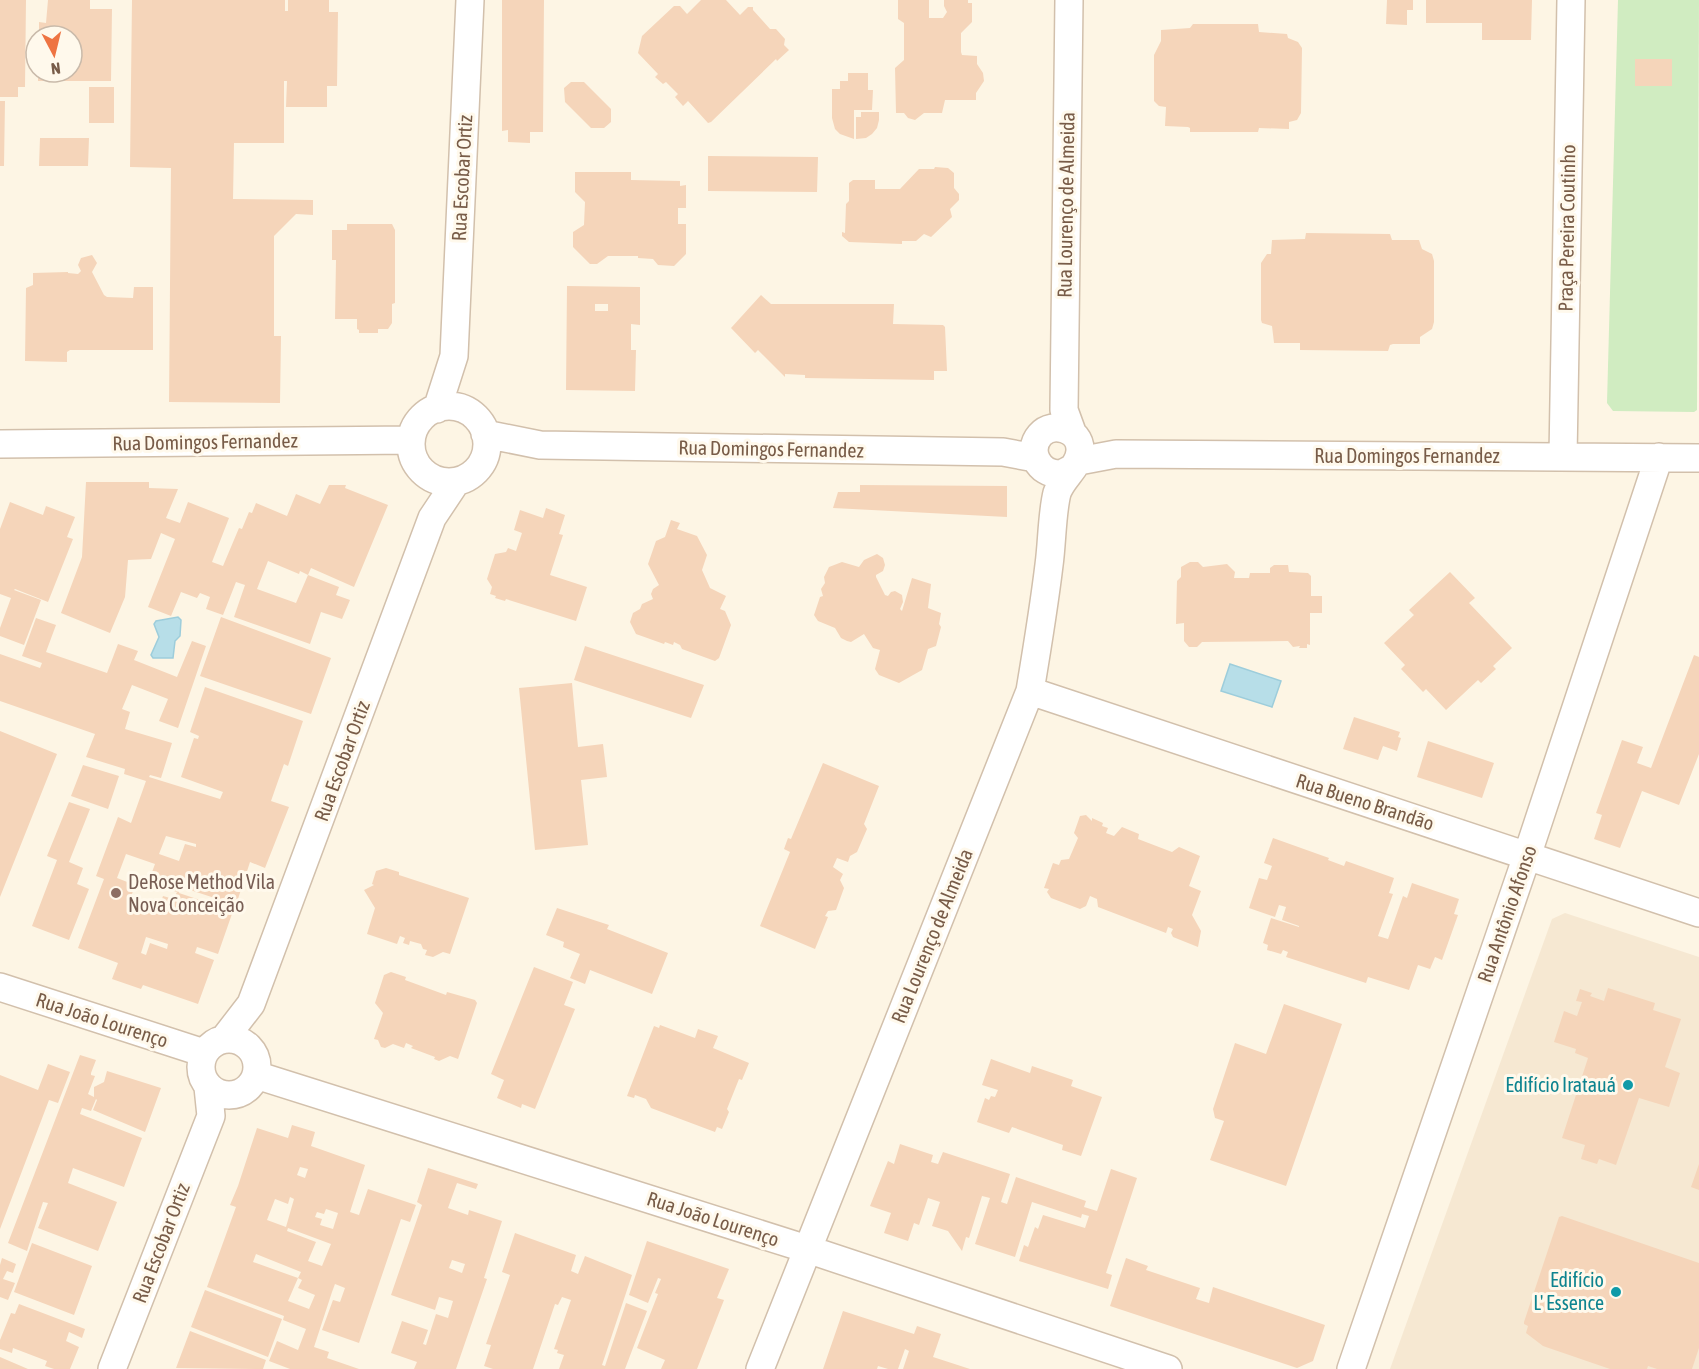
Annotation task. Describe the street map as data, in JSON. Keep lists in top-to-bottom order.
{
  "streets": {
    "street": [
      "Rua Escobar Ortiz",
      "Rua Lourenço de Almeida",
      "Praça Pereira Coutinho",
      "Rua Domingos Fernandez",
      "Rua Bueno Brandão",
      "Rua Antônio Afonso",
      "Rua João Lourenço"
    ]
  },
  "crossings": [
    ["Rua Escobar Ortiz", "Rua Domingos Fernandez"],
    ["Rua Escobar Ortiz", "Rua João Lourenço"],
    ["Rua Lourenço de Almeida", "Rua Domingos Fernandez"],
    ["Rua Lourenço de Almeida", "Rua Bueno Brandão"],
    ["Rua Lourenço de Almeida", "Rua João Lourenço"],
    ["Praça Pereira Coutinho", "Rua Domingos Fernandez"],
    ["Rua Domingos Fernandez", "Rua Antônio Afonso"],
    ["Rua Bueno Brandão", "Rua Antônio Afonso"]
  ],
  "places": ["DeRose Method Vila Nova Conceição", "Edifício Iratauá", "Edifício L' Essence"],
  "north": "bottom"
}
